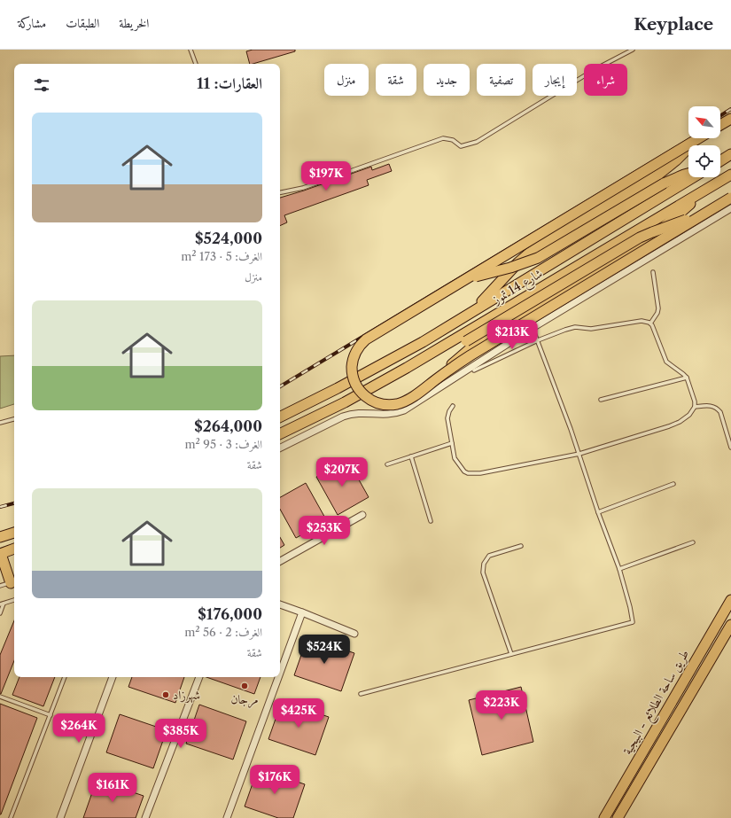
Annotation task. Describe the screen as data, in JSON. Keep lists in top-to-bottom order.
{
  "streets": {
    "main road": ["شارع 14 تموز", "طريق ساحة الطلائع - البيجية"]
  },
  "places": ["مرجان", "شهرزاد"],
  "north": "top left",
  "page": {
    "header": "Keyplace",
    "nav": ["الخريطة", "الطبقات", "مشاركة"],
    "chip": [
      "شراء",
      "إيجار",
      "تصفية",
      "جديد",
      "شقة",
      "منزل"
    ],
    "heading": "العقارات: 11",
    "list": [
      {
        "name": "$524,000",
        "note": "الغرف: 5 · 173 m² · منزل"
      },
      {
        "name": "$264,000",
        "note": "الغرف: 3 · 95 m² · شقة"
      },
      {
        "name": "$176,000",
        "note": "الغرف: 2 · 56 m² · شقة"
      }
    ],
    "price": [
      "$197K",
      "$213K",
      "$207K",
      "$253K",
      "$524K",
      "$223K",
      "$425K",
      "$264K",
      "$385K",
      "$176K",
      "$161K"
    ]
  }
}
